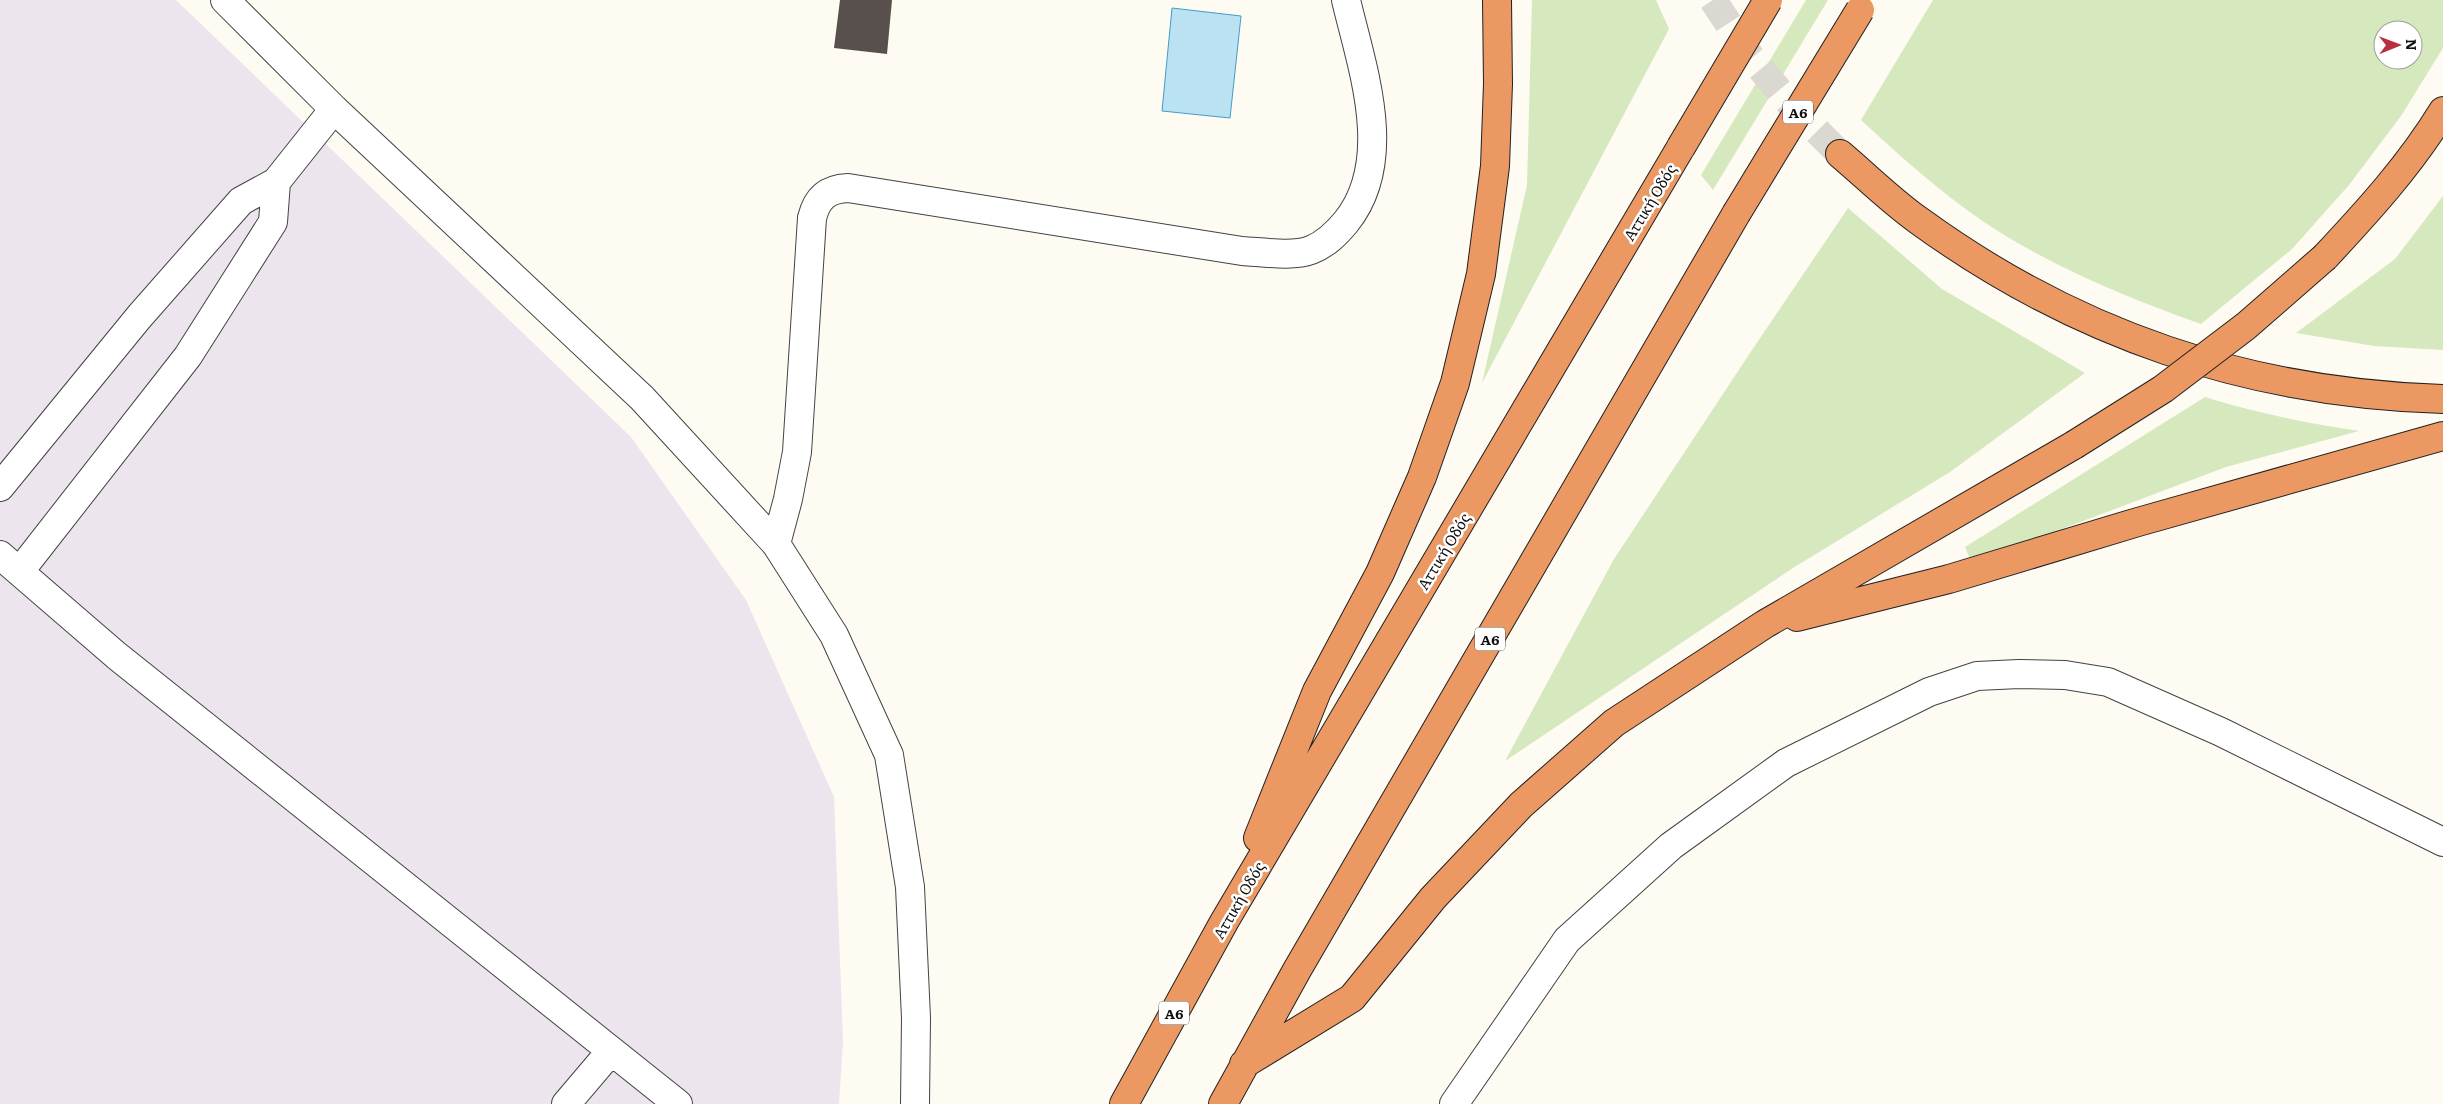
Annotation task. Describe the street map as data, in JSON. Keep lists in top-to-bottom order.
{
  "streets": {
    "highway": ["Α6", "Αττική Οδός"]
  },
  "north": "right"
}
